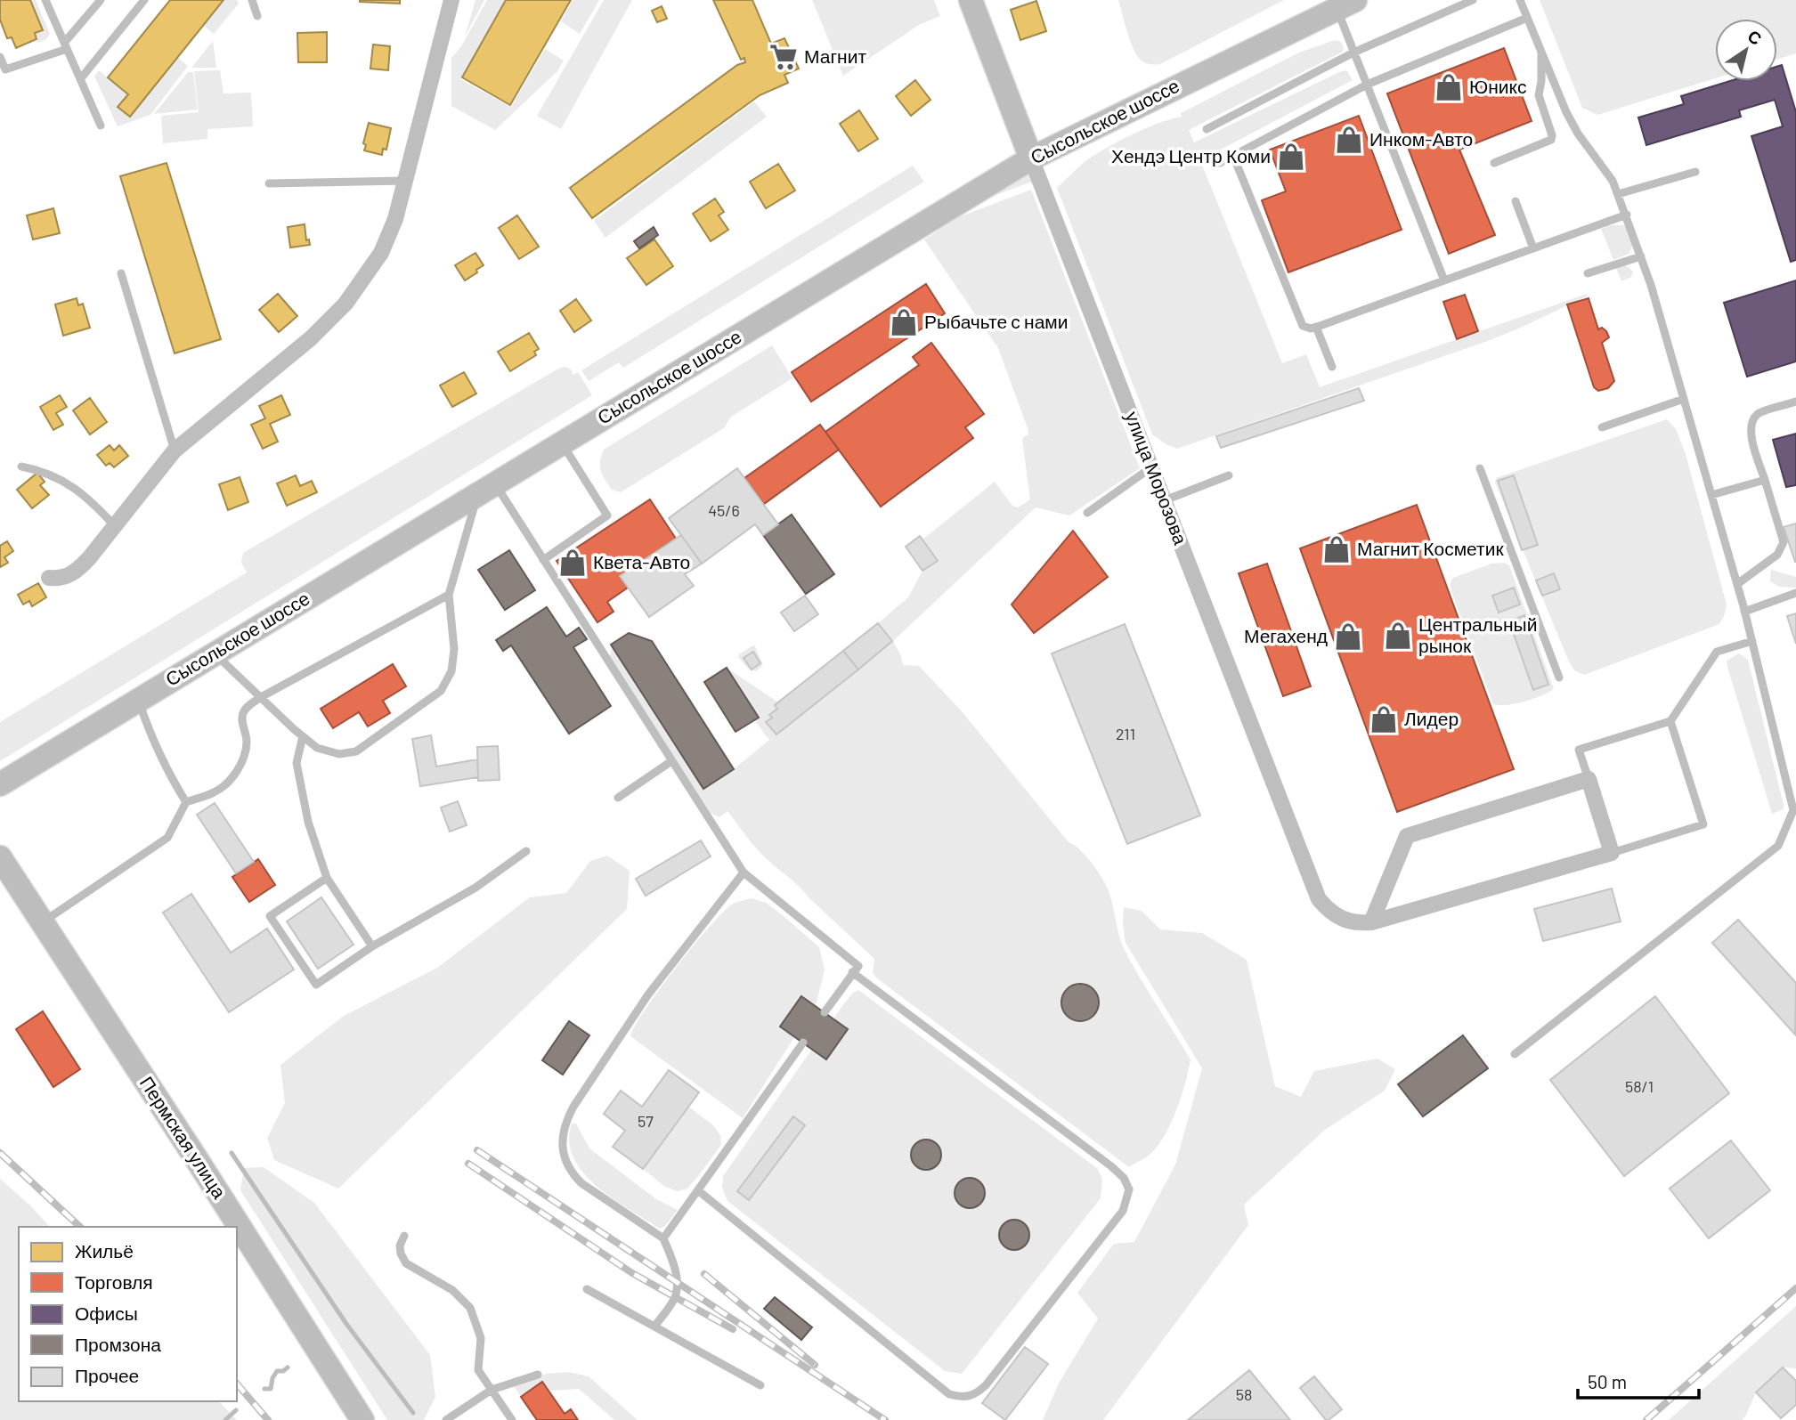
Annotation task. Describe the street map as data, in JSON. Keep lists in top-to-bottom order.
{
  "streets": {
    "main road": ["Сысольское шоссе", "улица Морозова", "Пермская улица"]
  },
  "crossings": [
    ["Сысольское шоссе", "улица Морозова"]
  ],
  "places": {
    "supermarket": ["Магнит"],
    "shop": [
      "Юникс",
      "Инком-Авто",
      "Хендэ Центр Коми",
      "Рыбачьте с нами",
      "Магнит Косметик",
      "Квета-Авто",
      "Центральный рынок",
      "Мегахенд",
      "Лидер"
    ]
  },
  "house_numbers": [
    "45/6",
    "211",
    "58/1",
    "57",
    "58"
  ],
  "legend": [
    "Жильё",
    "Торговля",
    "Офисы",
    "Промзона",
    "Прочее"
  ],
  "scale_bar": "50 m",
  "north": "top right"
}
